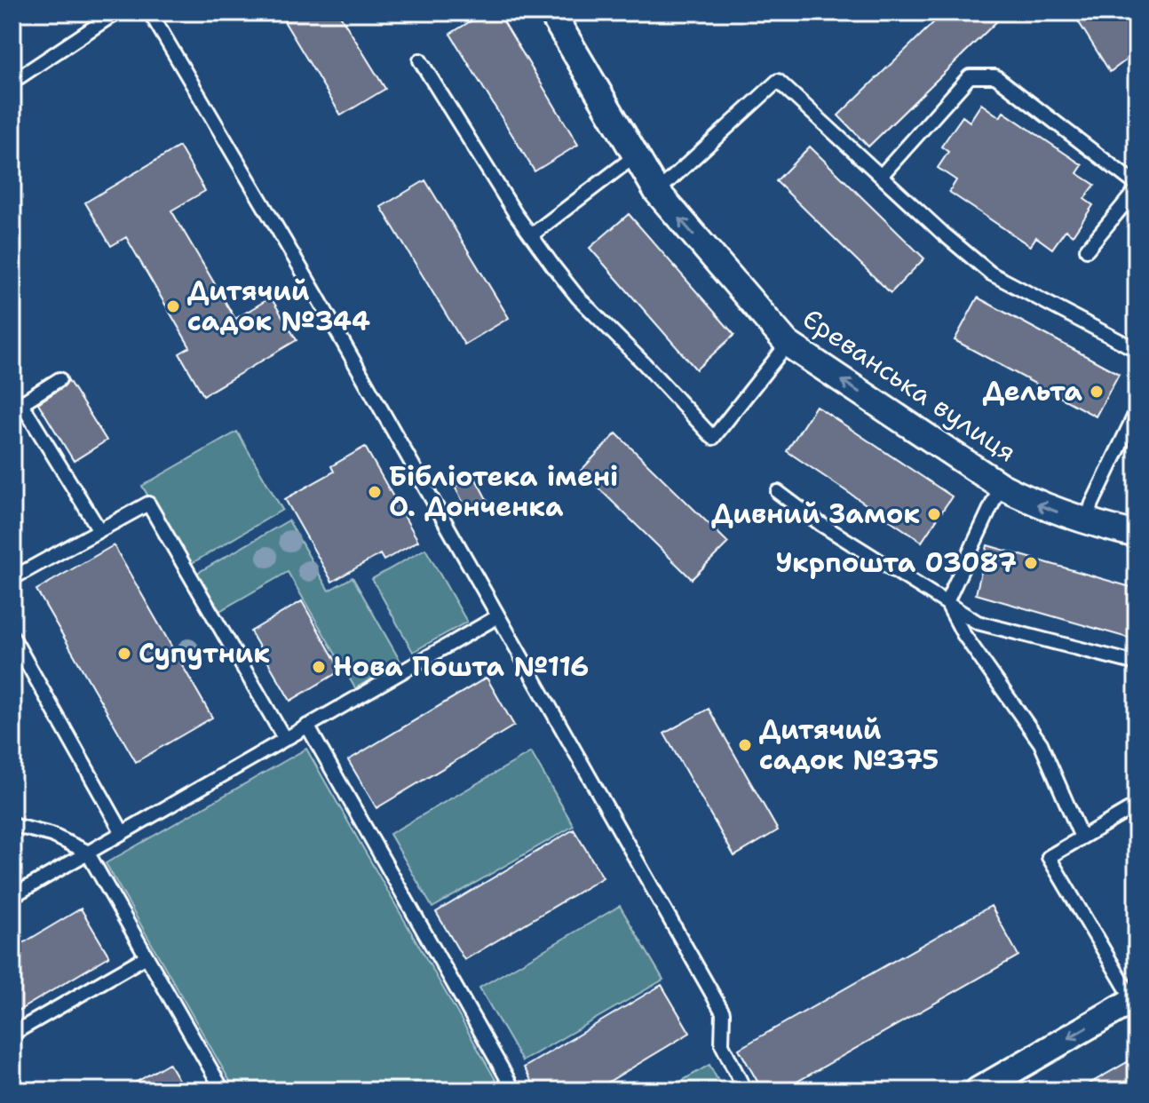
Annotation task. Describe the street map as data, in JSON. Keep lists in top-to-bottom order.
{
  "streets": {
    "street": ["Єреванська вулиця"]
  },
  "one_way": ["Єреванська вулиця"],
  "places": [
    "Дитячий садок №344",
    "Дельта",
    "Бібліотека імені О. Донченка",
    "Дивний Замок",
    "Укрпошта 03087",
    "Супутник",
    "Нова Пошта №116",
    "Дитячий садок №375"
  ]
}
